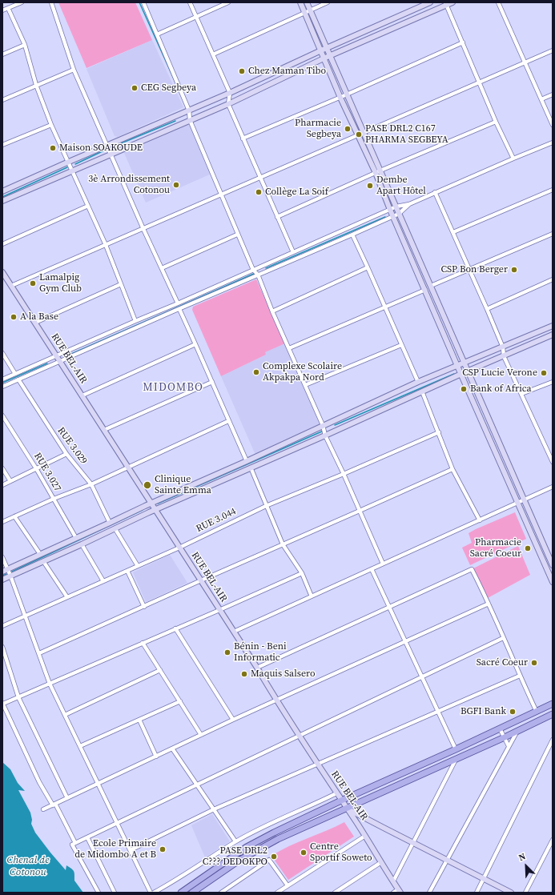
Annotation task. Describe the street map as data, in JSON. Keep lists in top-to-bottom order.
{
  "streets": {
    "street": [
      "RUE BEL-AIR",
      "RUE 3.029",
      "RUE 3.027",
      "RUE 3.044"
    ]
  },
  "crossings": [
    ["RUE BEL-AIR", "RUE 3.044"]
  ],
  "districts": ["MIDOMBO"],
  "water": ["Chenal de Cotonou"],
  "places": [
    "Chez Maman Tibo",
    "CEG Segbeya",
    "Pharmacie Segbeya",
    "PASE DRL2 C167 PHARMA SEGBEYA",
    "Maison SOAKOUDE",
    "3è Arrondissement Cotonou",
    "Dembe Apart Hôtel",
    "Collège La Soif",
    "CSP Bon Berger",
    "Lamalpig Gym Club",
    "A la Base",
    "Complexe Scolaire Akpakpa Nord",
    "CSP Lucie Verone",
    "Bank of Africa",
    "Clinique Sainte Emma",
    "Pharmacie Sacré Coeur",
    "Bénin - Beni Informatic",
    "Sacré Coeur",
    "Maquis Salsero",
    "BGFI Bank",
    "Ecole Primaire de Midombo A et B",
    "Centre Sportif Soweto",
    "PASE DRL2 C??? DEDOKPO"
  ],
  "north": "top left"
}
